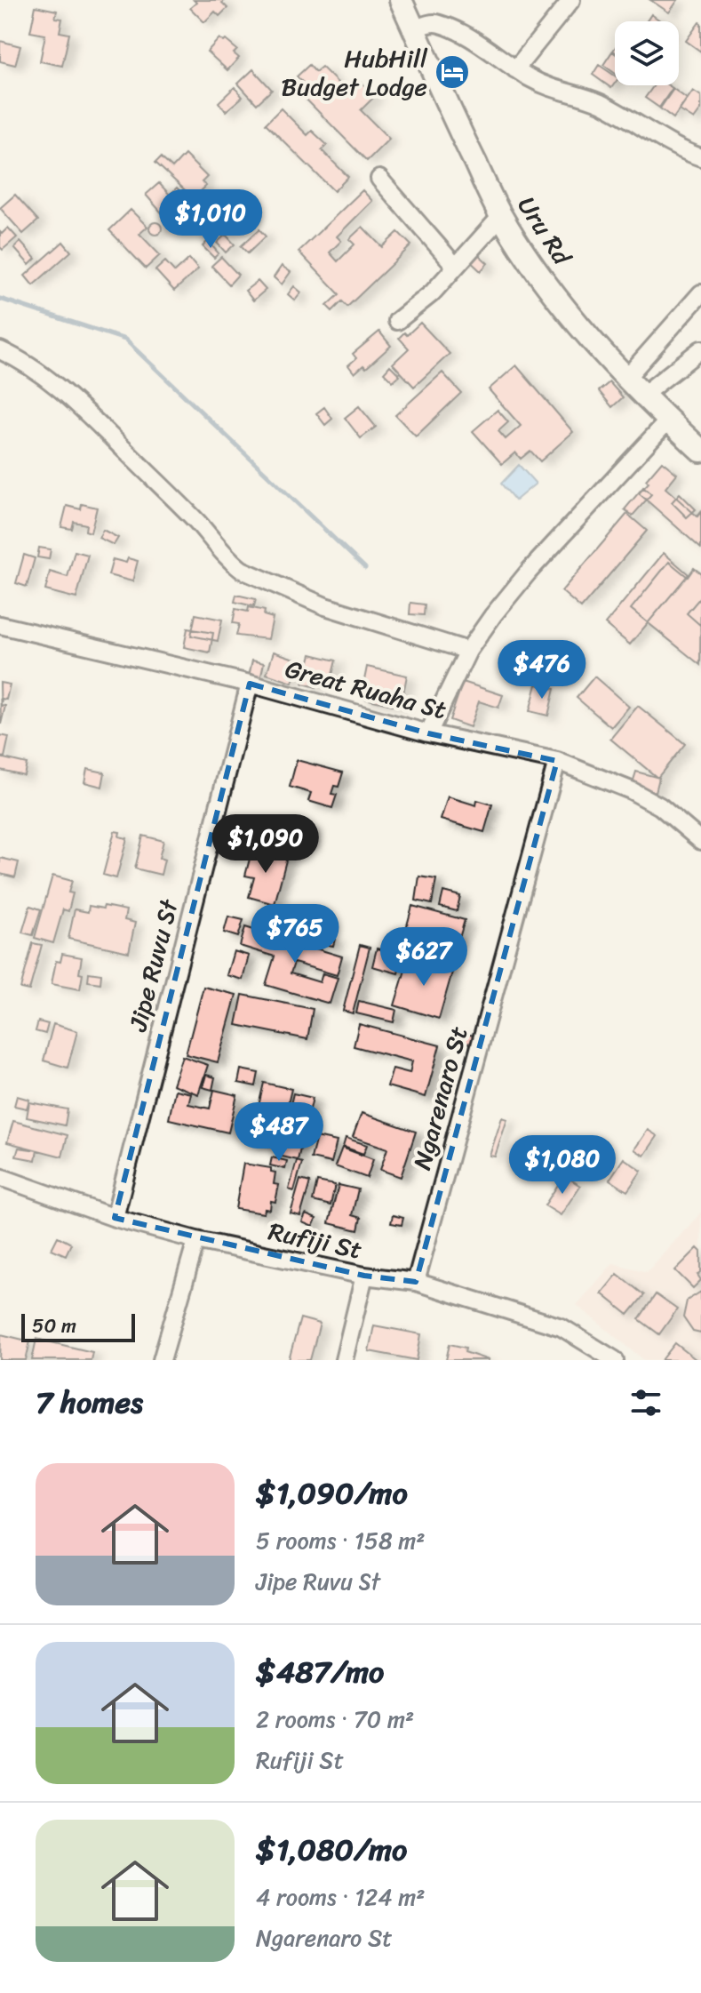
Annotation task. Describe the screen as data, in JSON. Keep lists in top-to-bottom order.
{
  "streets": {
    "street": [
      "Uru Rd",
      "Great Ruaha St",
      "Jipe Ruvu St",
      "Ngarenaro St",
      "Rufiji St"
    ]
  },
  "crossings": [
    ["Great Ruaha St", "Jipe Ruvu St"],
    ["Great Ruaha St", "Ngarenaro St"],
    ["Jipe Ruvu St", "Rufiji St"],
    ["Ngarenaro St", "Rufiji St"]
  ],
  "places": {
    "hotel": ["HubHill Budget Lodge"]
  },
  "scale_bar": "50 m",
  "page": {
    "price": [
      "$1,010",
      "$476",
      "$1,090",
      "$765",
      "$627",
      "$487",
      "$1,080"
    ],
    "scale": "50 m",
    "heading": "7 homes",
    "list": [
      {
        "name": "$1,090/mo",
        "note": "5 rooms · 158 m² · Jipe Ruvu St"
      },
      {
        "name": "$487/mo",
        "note": "2 rooms · 70 m² · Rufiji St"
      },
      {
        "name": "$1,080/mo",
        "note": "4 rooms · 124 m² · Ngarenaro St"
      }
    ]
  }
}
